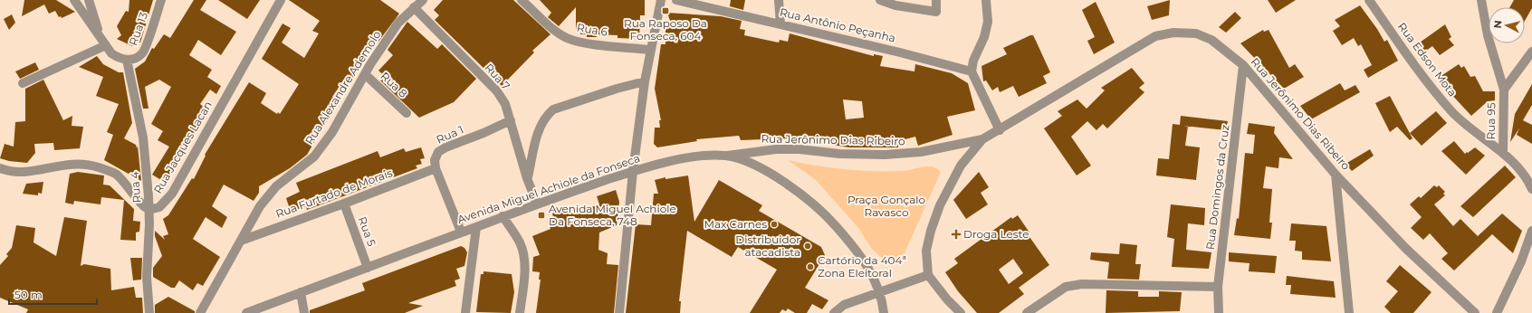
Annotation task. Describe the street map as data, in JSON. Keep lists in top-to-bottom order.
{
  "streets": {
    "street": [
      "Rua Antônio Peçanha",
      "Rua 13",
      "Rua 6",
      "Rua Edson Mota",
      "Rua 7",
      "Rua 8",
      "Rua Alexandre Ademolo",
      "Rua Jerônimo Dias Ribeiro",
      "Rua 95",
      "Rua 1",
      "Rua Jacques Lacan",
      "Rua 4",
      "Rua Domingos da Cruz",
      "Avenida Miguel Achiole da Fonseca",
      "Rua Furtado de Morais",
      "Rua 5"
    ]
  },
  "crossings": [
    ["Rua 13", "Rua 4"],
    ["Rua Edson Mota", "Rua 95"],
    ["Rua 7", "Rua Alexandre Ademolo"],
    ["Rua 7", "Rua 1"],
    ["Rua 7", "Avenida Miguel Achiole da Fonseca"],
    ["Rua 8", "Rua Alexandre Ademolo"],
    ["Rua Alexandre Ademolo", "Rua Furtado de Morais"],
    ["Rua Jerônimo Dias Ribeiro", "Rua Domingos da Cruz"],
    ["Rua Jerônimo Dias Ribeiro", "Avenida Miguel Achiole da Fonseca"],
    ["Rua 1", "Rua Furtado de Morais"],
    ["Rua Jacques Lacan", "Rua 4"],
    ["Avenida Miguel Achiole da Fonseca", "Rua 5"],
    ["Rua Furtado de Morais", "Rua 5"]
  ],
  "parks": ["Praça Gonçalo Ravasco"],
  "places": {
    "transit": ["Rua Raposo Da Fonseca, 604", "Avenida Miguel Achiole Da Fonseca, 748"],
    "other": ["Max Carnes", "Distribuidor atacadista", "Cartório da 404ª Zona Eleitoral"],
    "health": ["Droga Leste"]
  },
  "scale_bar": "50 m",
  "north": "left"
}
